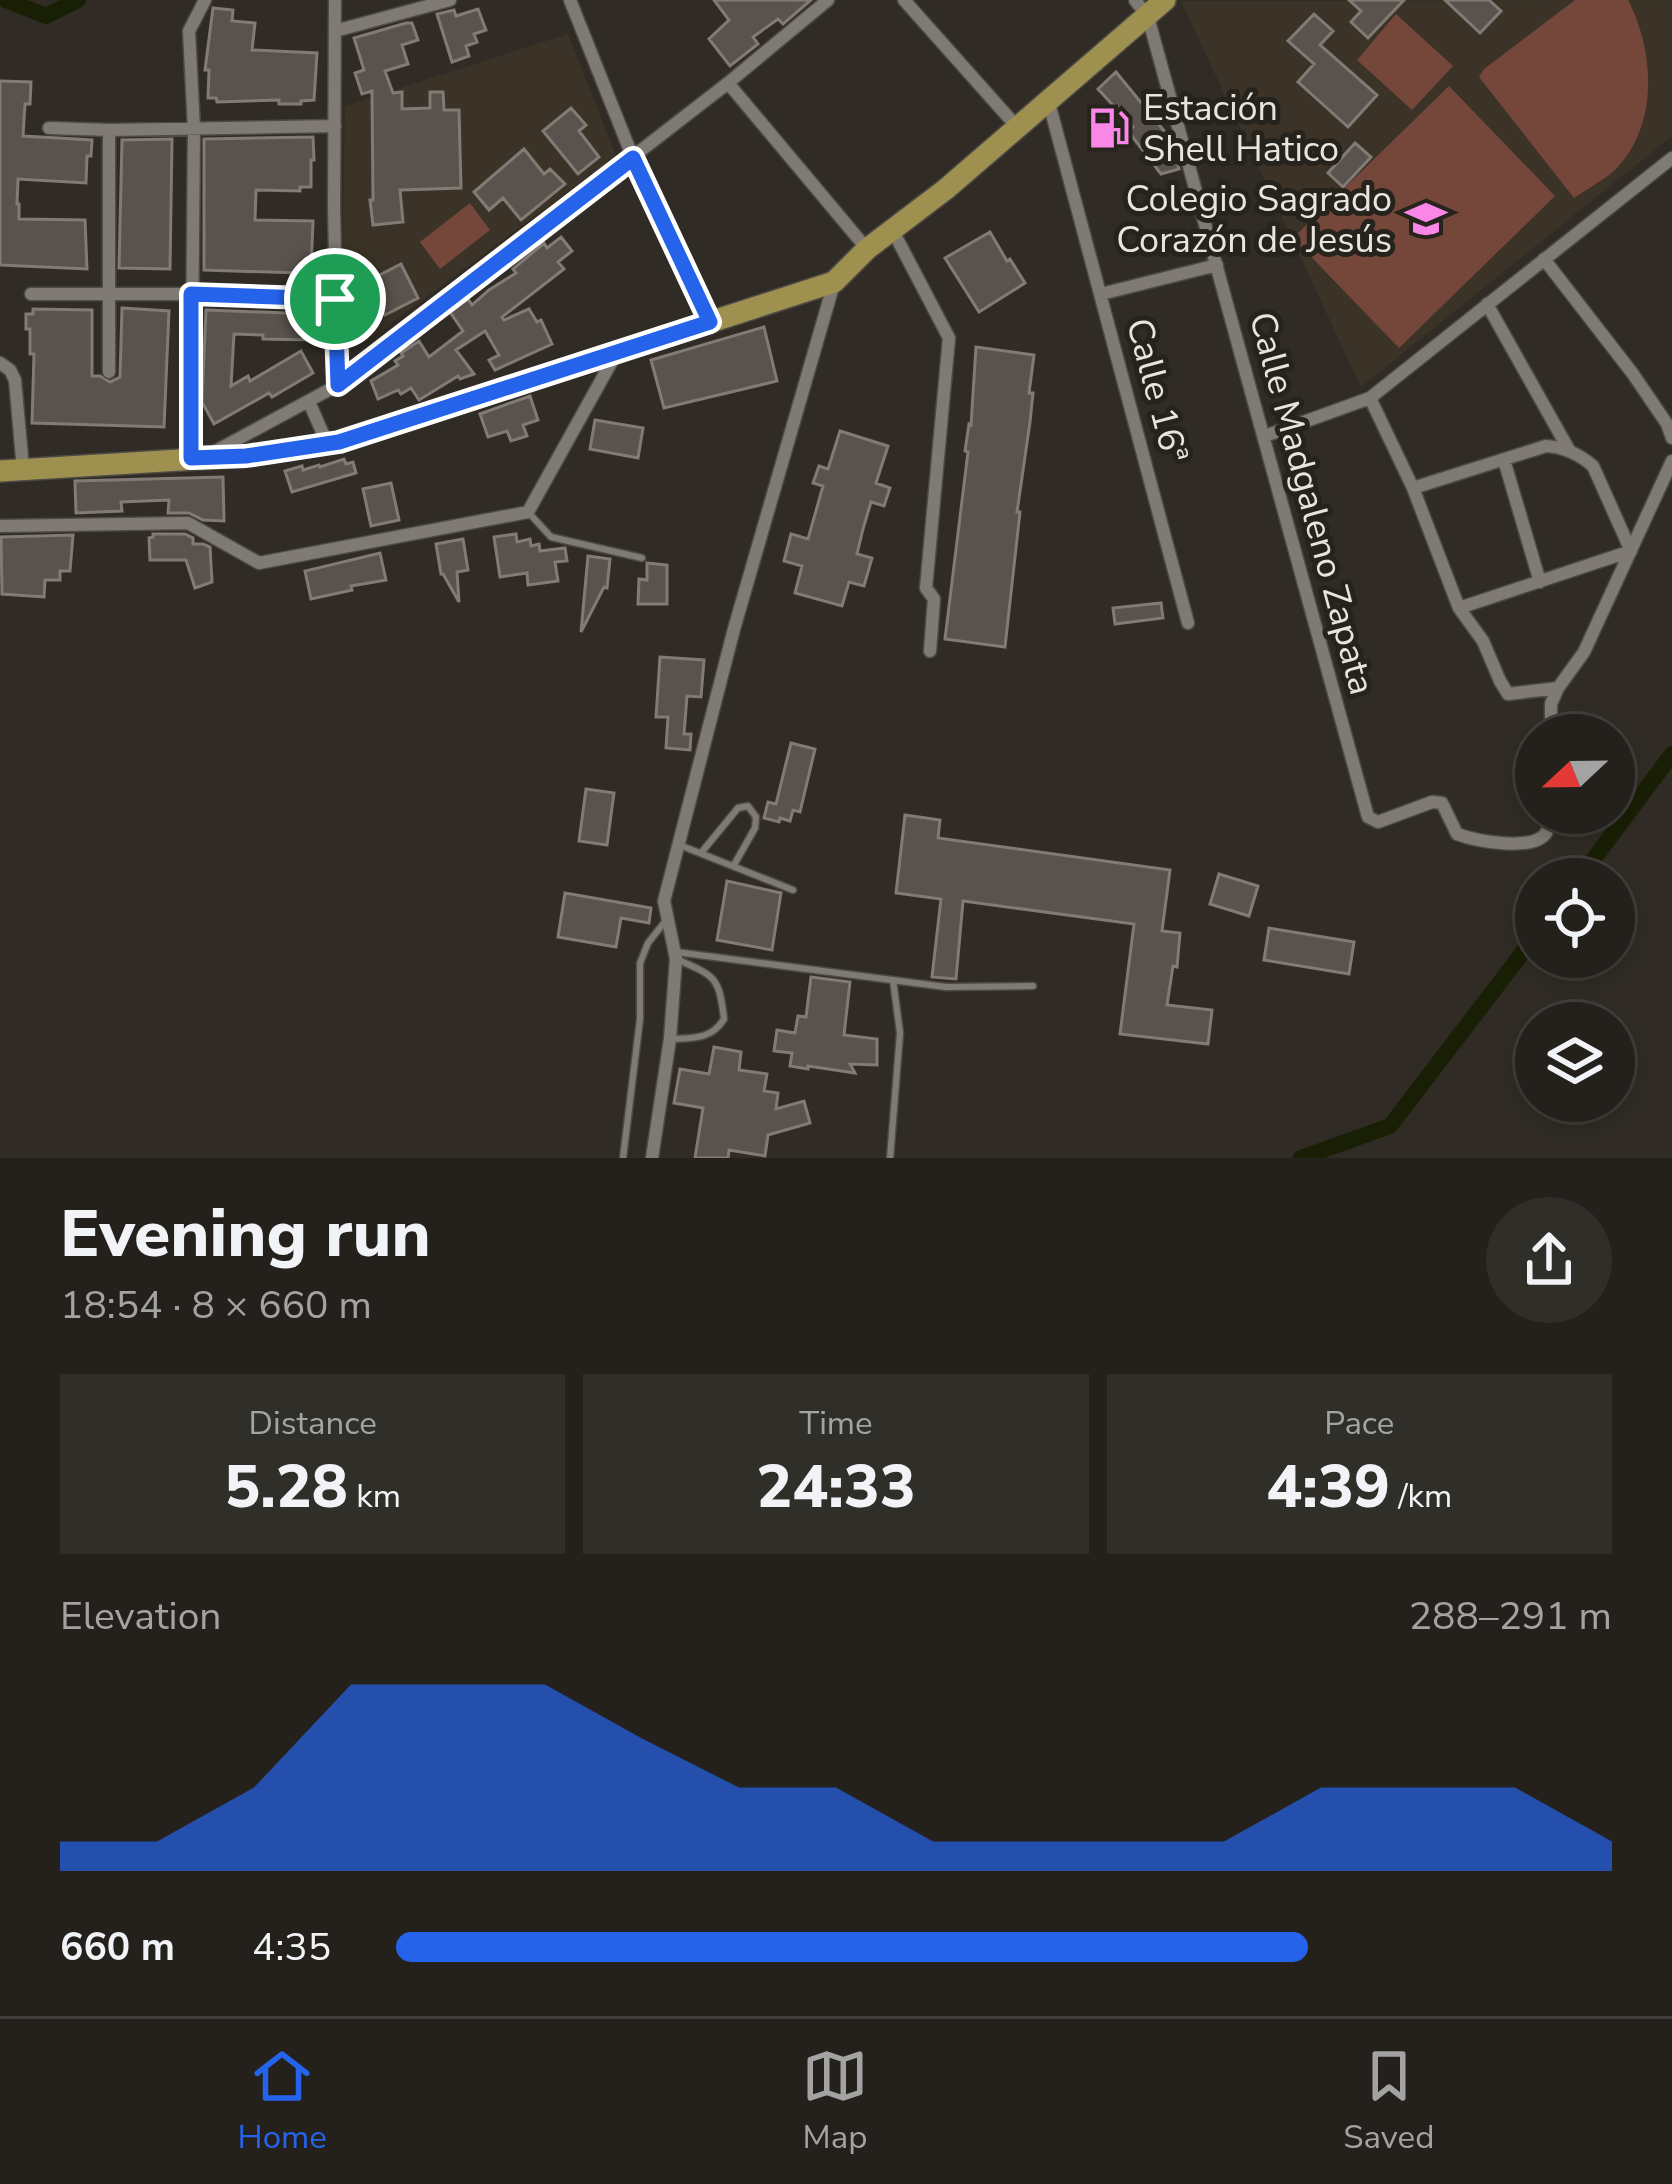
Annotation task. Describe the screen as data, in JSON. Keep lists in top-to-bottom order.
{
  "streets": {
    "street": ["Calle 16ª", "Calle Madgaleno Zapata"]
  },
  "places": {
    "fuel station": ["Estación Shell Hatico"],
    "school or university": ["Colegio Sagrado Corazón de Jesús"]
  },
  "north": "left",
  "page": {
    "heading": ["Evening run", "18:54 · 8 × 660 m"],
    "stats": [
      ["Distance", "5.28 km"],
      ["Time", "24:33"],
      ["Pace", "4:39 /km"]
    ],
    "chart": ["Elevation", "288–291 m"],
    "list": [
      {
        "name": "660 m",
        "note": "4:35"
      }
    ],
    "tabs": ["Home", "Map", "Saved"]
  }
}
